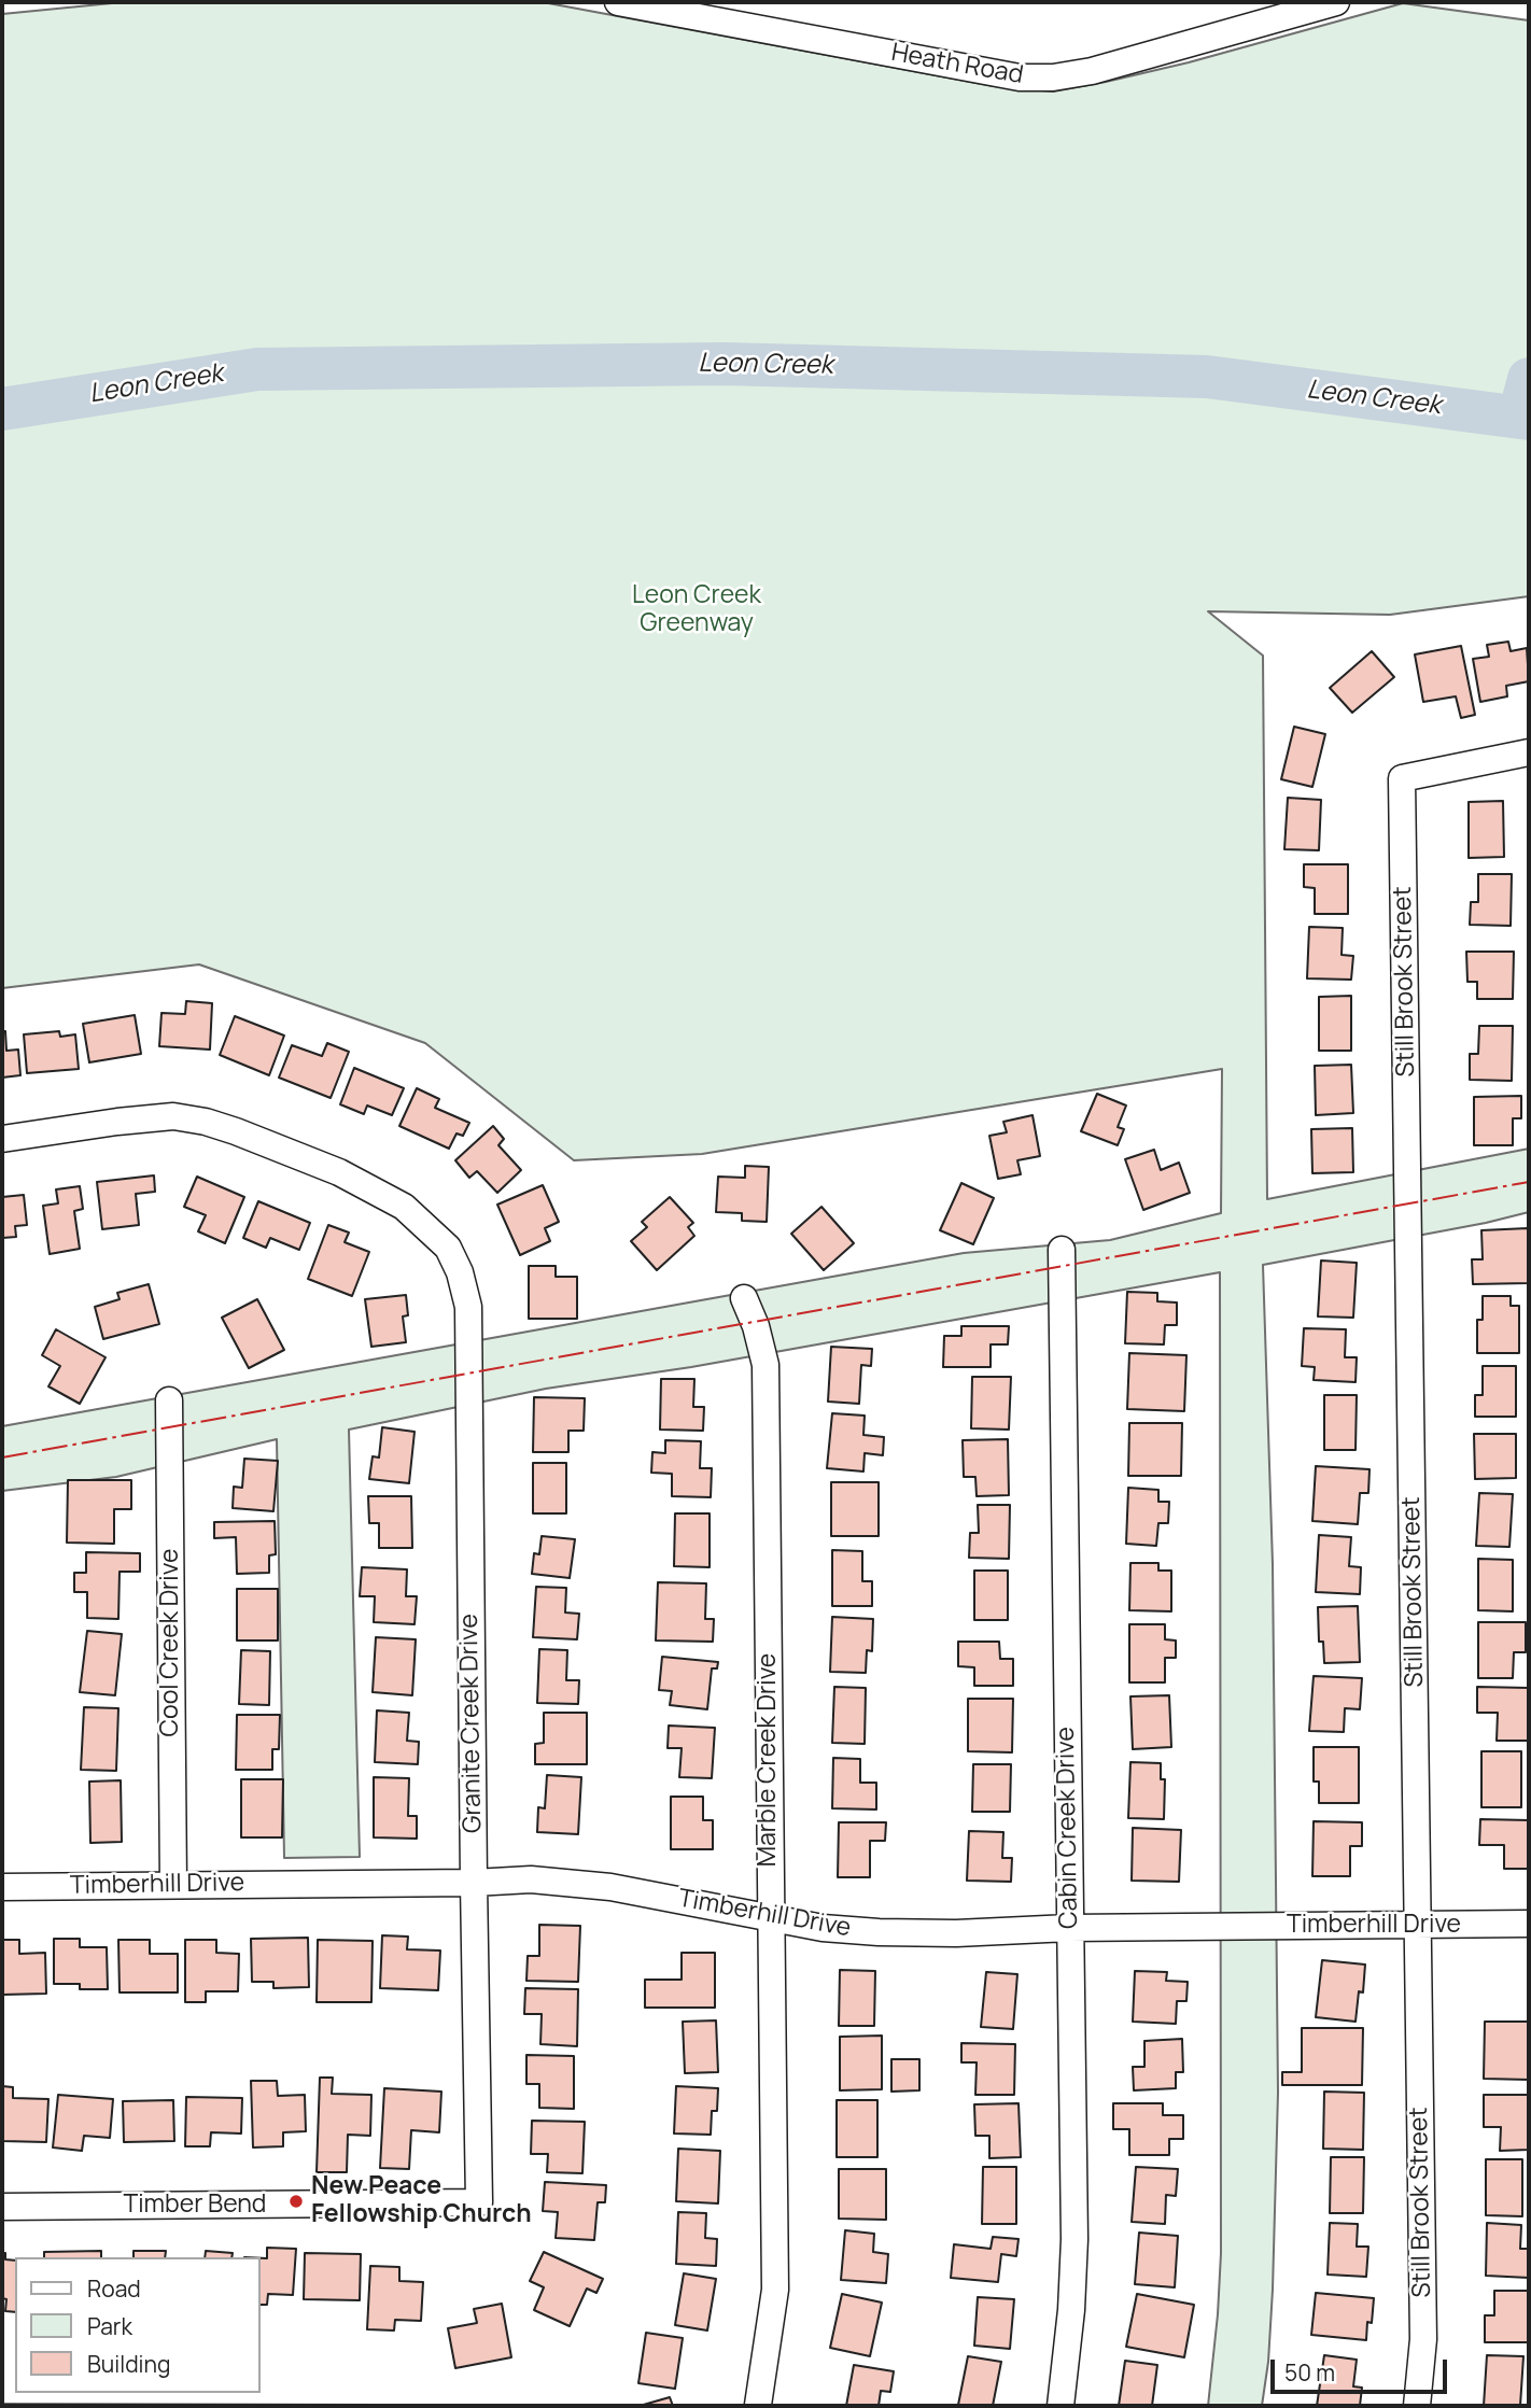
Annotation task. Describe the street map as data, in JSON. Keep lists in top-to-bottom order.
{
  "streets": {
    "street": [
      "Heath Road",
      "Still Brook Street",
      "Cool Creek Drive",
      "Granite Creek Drive",
      "Marble Creek Drive",
      "Cabin Creek Drive",
      "Timberhill Drive",
      "Timber Bend"
    ]
  },
  "crossings": [
    ["Still Brook Street", "Timberhill Drive"],
    ["Cool Creek Drive", "Timberhill Drive"],
    ["Granite Creek Drive", "Timberhill Drive"],
    ["Granite Creek Drive", "Timber Bend"],
    ["Marble Creek Drive", "Timberhill Drive"],
    ["Cabin Creek Drive", "Timberhill Drive"]
  ],
  "water": ["Leon Creek"],
  "parks": ["Leon Creek Greenway"],
  "places": ["New Peace Fellowship Church"],
  "legend": ["Road", "Park", "Building"],
  "scale_bar": "50 m"
}
